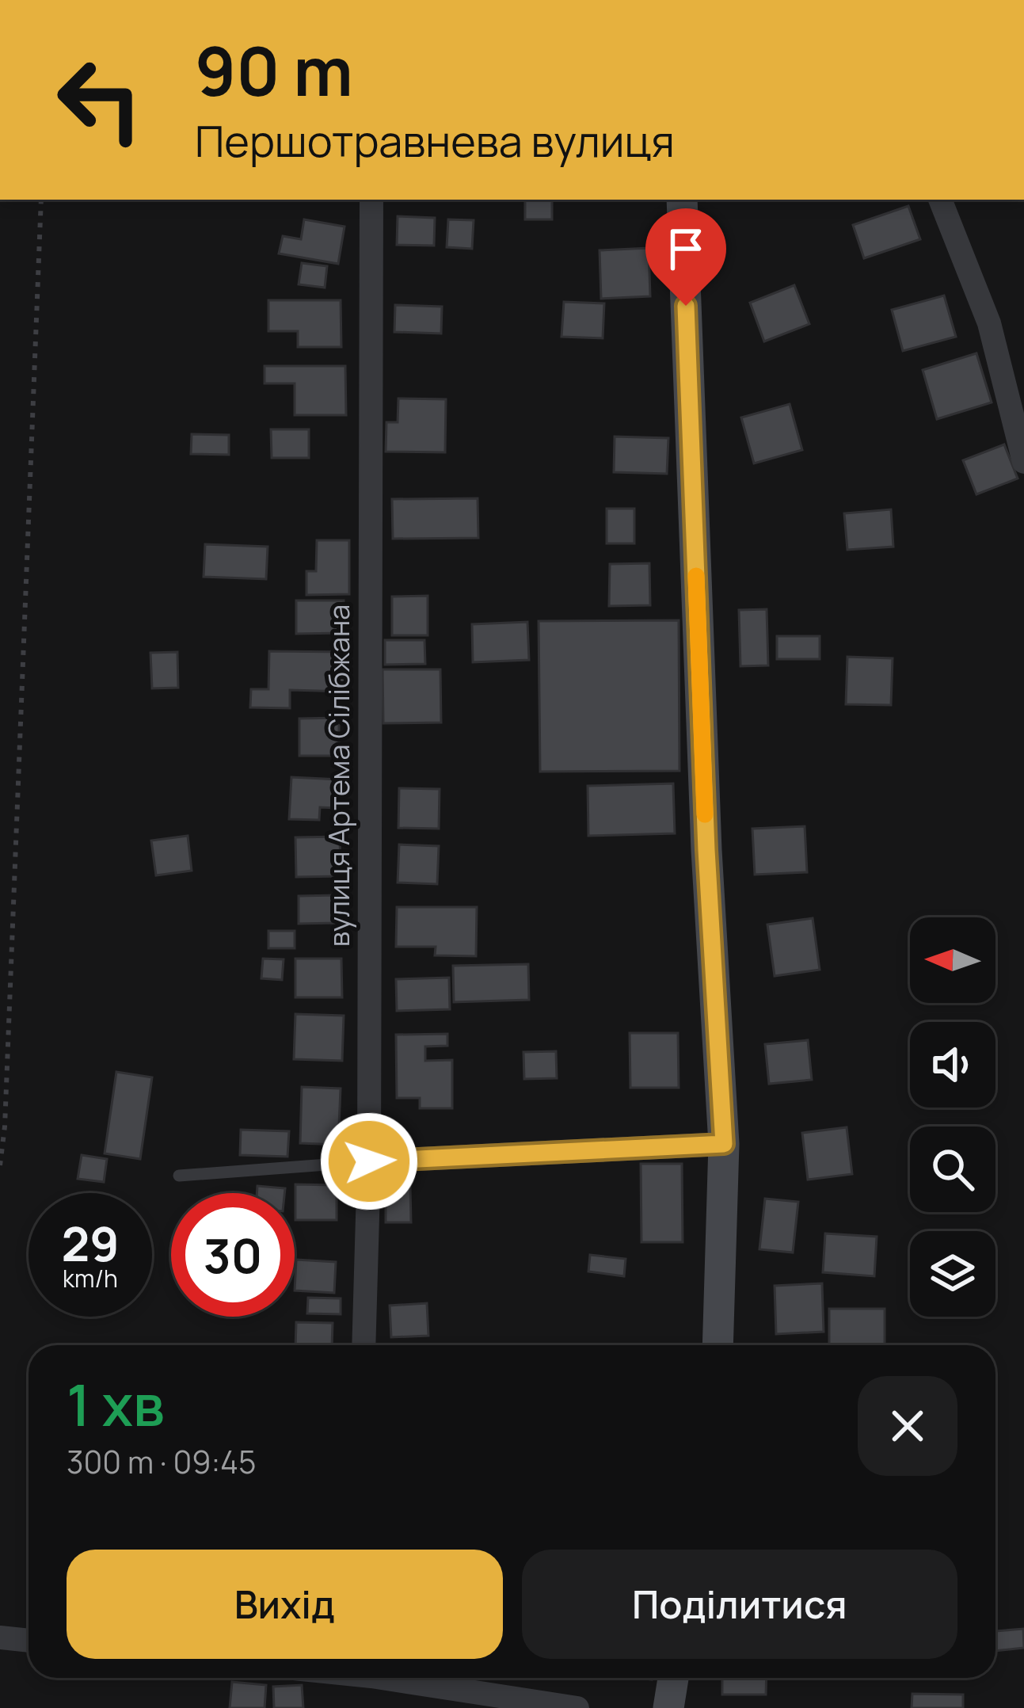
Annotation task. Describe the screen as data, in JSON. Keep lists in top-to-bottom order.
{
  "streets": {
    "street": ["вулиця Артема Сілібжана"]
  },
  "north": "left",
  "page": {
    "turn": ["90 m", "Першотравнева вулиця"],
    "speed": "29 km/h",
    "limit": "30",
    "heading": ["1 хв", "300 m · 09:45"],
    "buttons": ["Вихід", "Поділитися"]
  }
}
